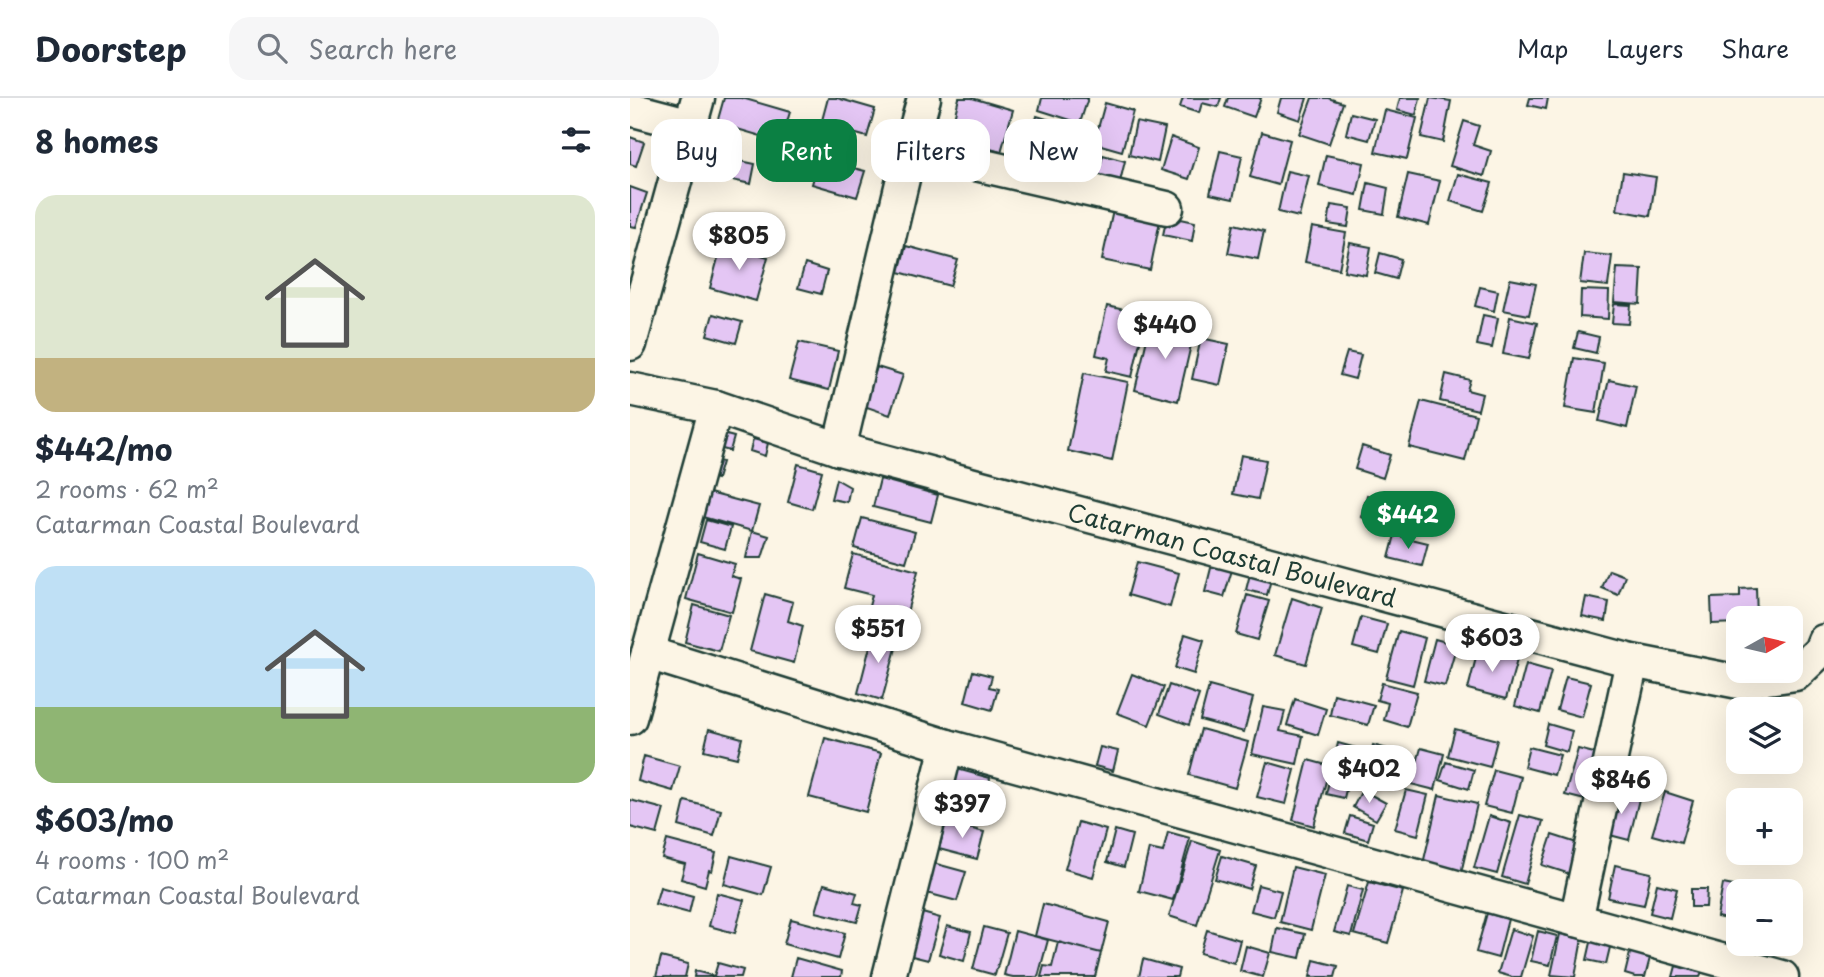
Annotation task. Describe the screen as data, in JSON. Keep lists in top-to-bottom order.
{
  "streets": {
    "street": ["Catarman Coastal Boulevard"]
  },
  "north": "right",
  "page": {
    "header": "Doorstep",
    "search": "Search here",
    "nav": ["Map", "Layers", "Share"],
    "heading": "8 homes",
    "chip": [
      "Buy",
      "Rent",
      "Filters",
      "New"
    ],
    "list": [
      {
        "name": "$442/mo",
        "note": "2 rooms · 62 m² · Catarman Coastal Boulevard"
      },
      {
        "name": "$603/mo",
        "note": "4 rooms · 100 m² · Catarman Coastal Boulevard"
      }
    ],
    "price": [
      "$805",
      "$440",
      "$442",
      "$551",
      "$603",
      "$402",
      "$846",
      "$397"
    ],
    "map_buttons": ["+", "−"]
  }
}
